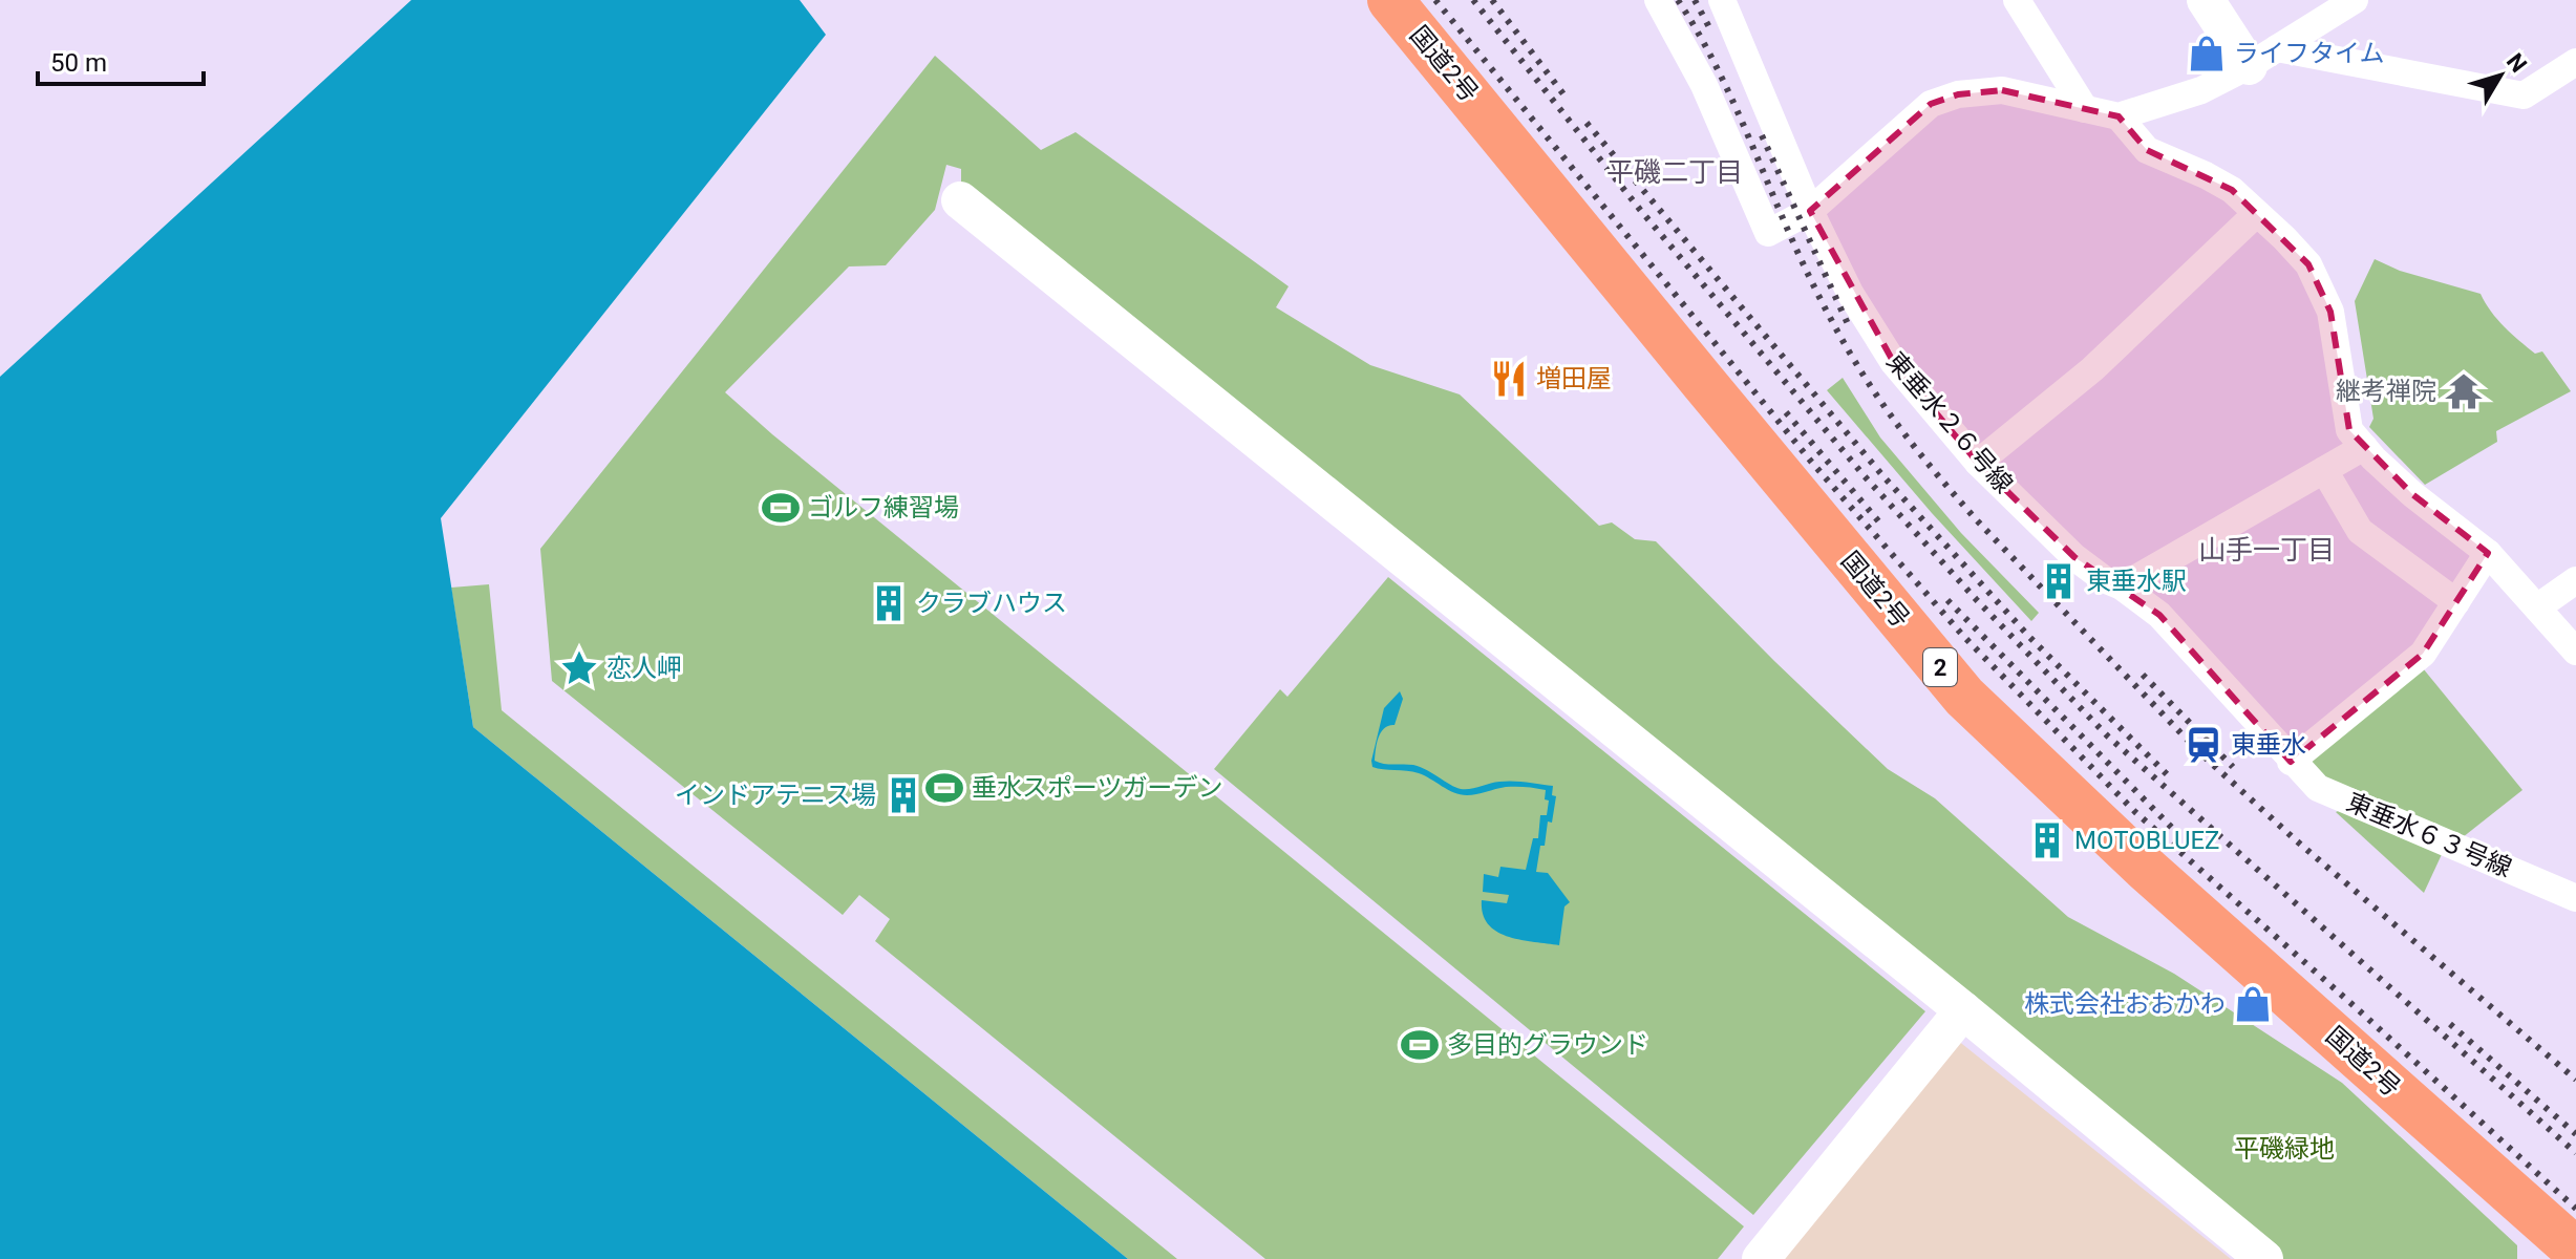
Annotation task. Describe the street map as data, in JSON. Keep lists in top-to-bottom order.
{
  "streets": {
    "highway": ["国道2号", "2"],
    "street": ["東垂水２６号線", "東垂水６３号線"]
  },
  "crossings": [
    ["東垂水２６号線", "東垂水６３号線"]
  ],
  "districts": ["平磯二丁目", "山手一丁目"],
  "parks": ["平磯緑地"],
  "places": {
    "shop": ["ライフタイム", "株式会社おおかわ"],
    "restaurant": ["増田屋"],
    "temple": ["継考禅院"],
    "sports": ["ゴルフ練習場", "垂水スポーツガーデン", "多目的グラウンド"],
    "building": [
      "東垂水駅",
      "クラブハウス",
      "インドアテニス場",
      "MOTOBLUEZ"
    ],
    "place": ["恋人岬"],
    "station": ["東垂水"]
  },
  "scale_bar": "50 m",
  "north": "top right"
}
